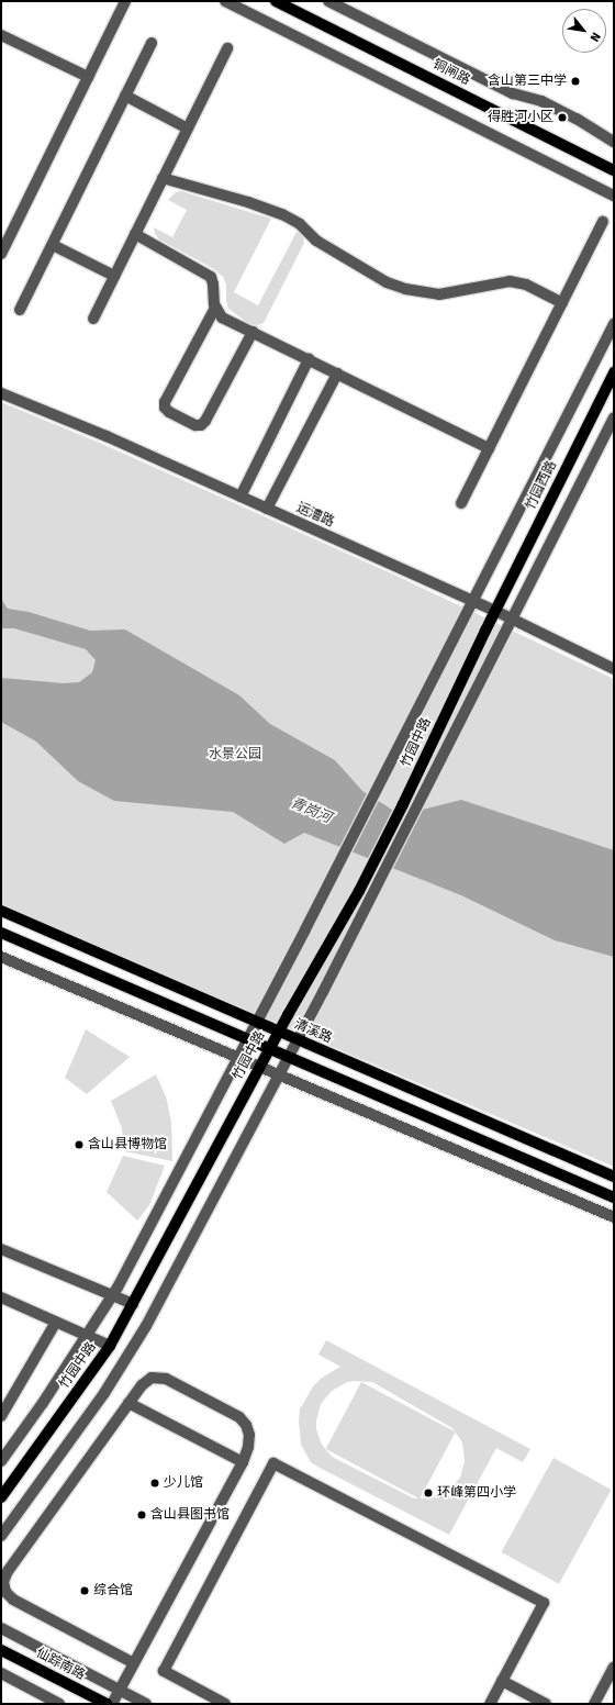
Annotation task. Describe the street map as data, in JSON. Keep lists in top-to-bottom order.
{
  "streets": {
    "main road": [
      "铜闸路",
      "竹园西路",
      "竹园中路",
      "清溪路",
      "仙踪南路"
    ],
    "street": ["运漕路"]
  },
  "crossings": [
    ["竹园西路", "运漕路"],
    ["竹园西路", "竹园中路"],
    ["运漕路", "竹园中路"],
    ["竹园中路", "清溪路"]
  ],
  "water": ["青岗河"],
  "parks": ["水景公园"],
  "places": [
    "含山第三中学",
    "得胜河小区",
    "含山县博物馆",
    "少儿馆",
    "环峰第四小学",
    "含山县图书馆",
    "综合馆"
  ],
  "north": "bottom right"
}
